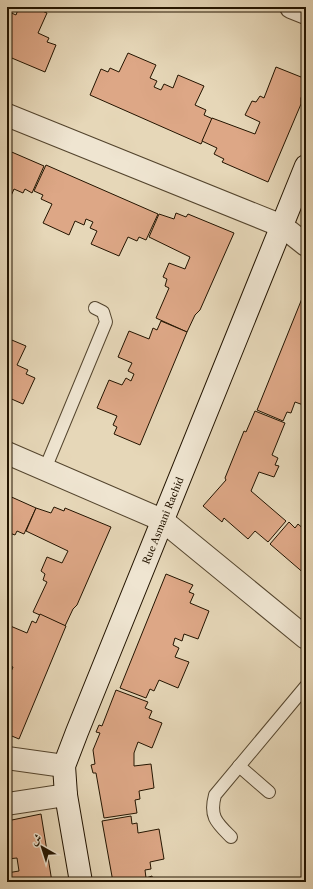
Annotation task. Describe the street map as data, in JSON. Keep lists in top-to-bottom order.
{
  "streets": {
    "street": ["Rue Asmani Rachid"]
  },
  "north": "top left"
}
